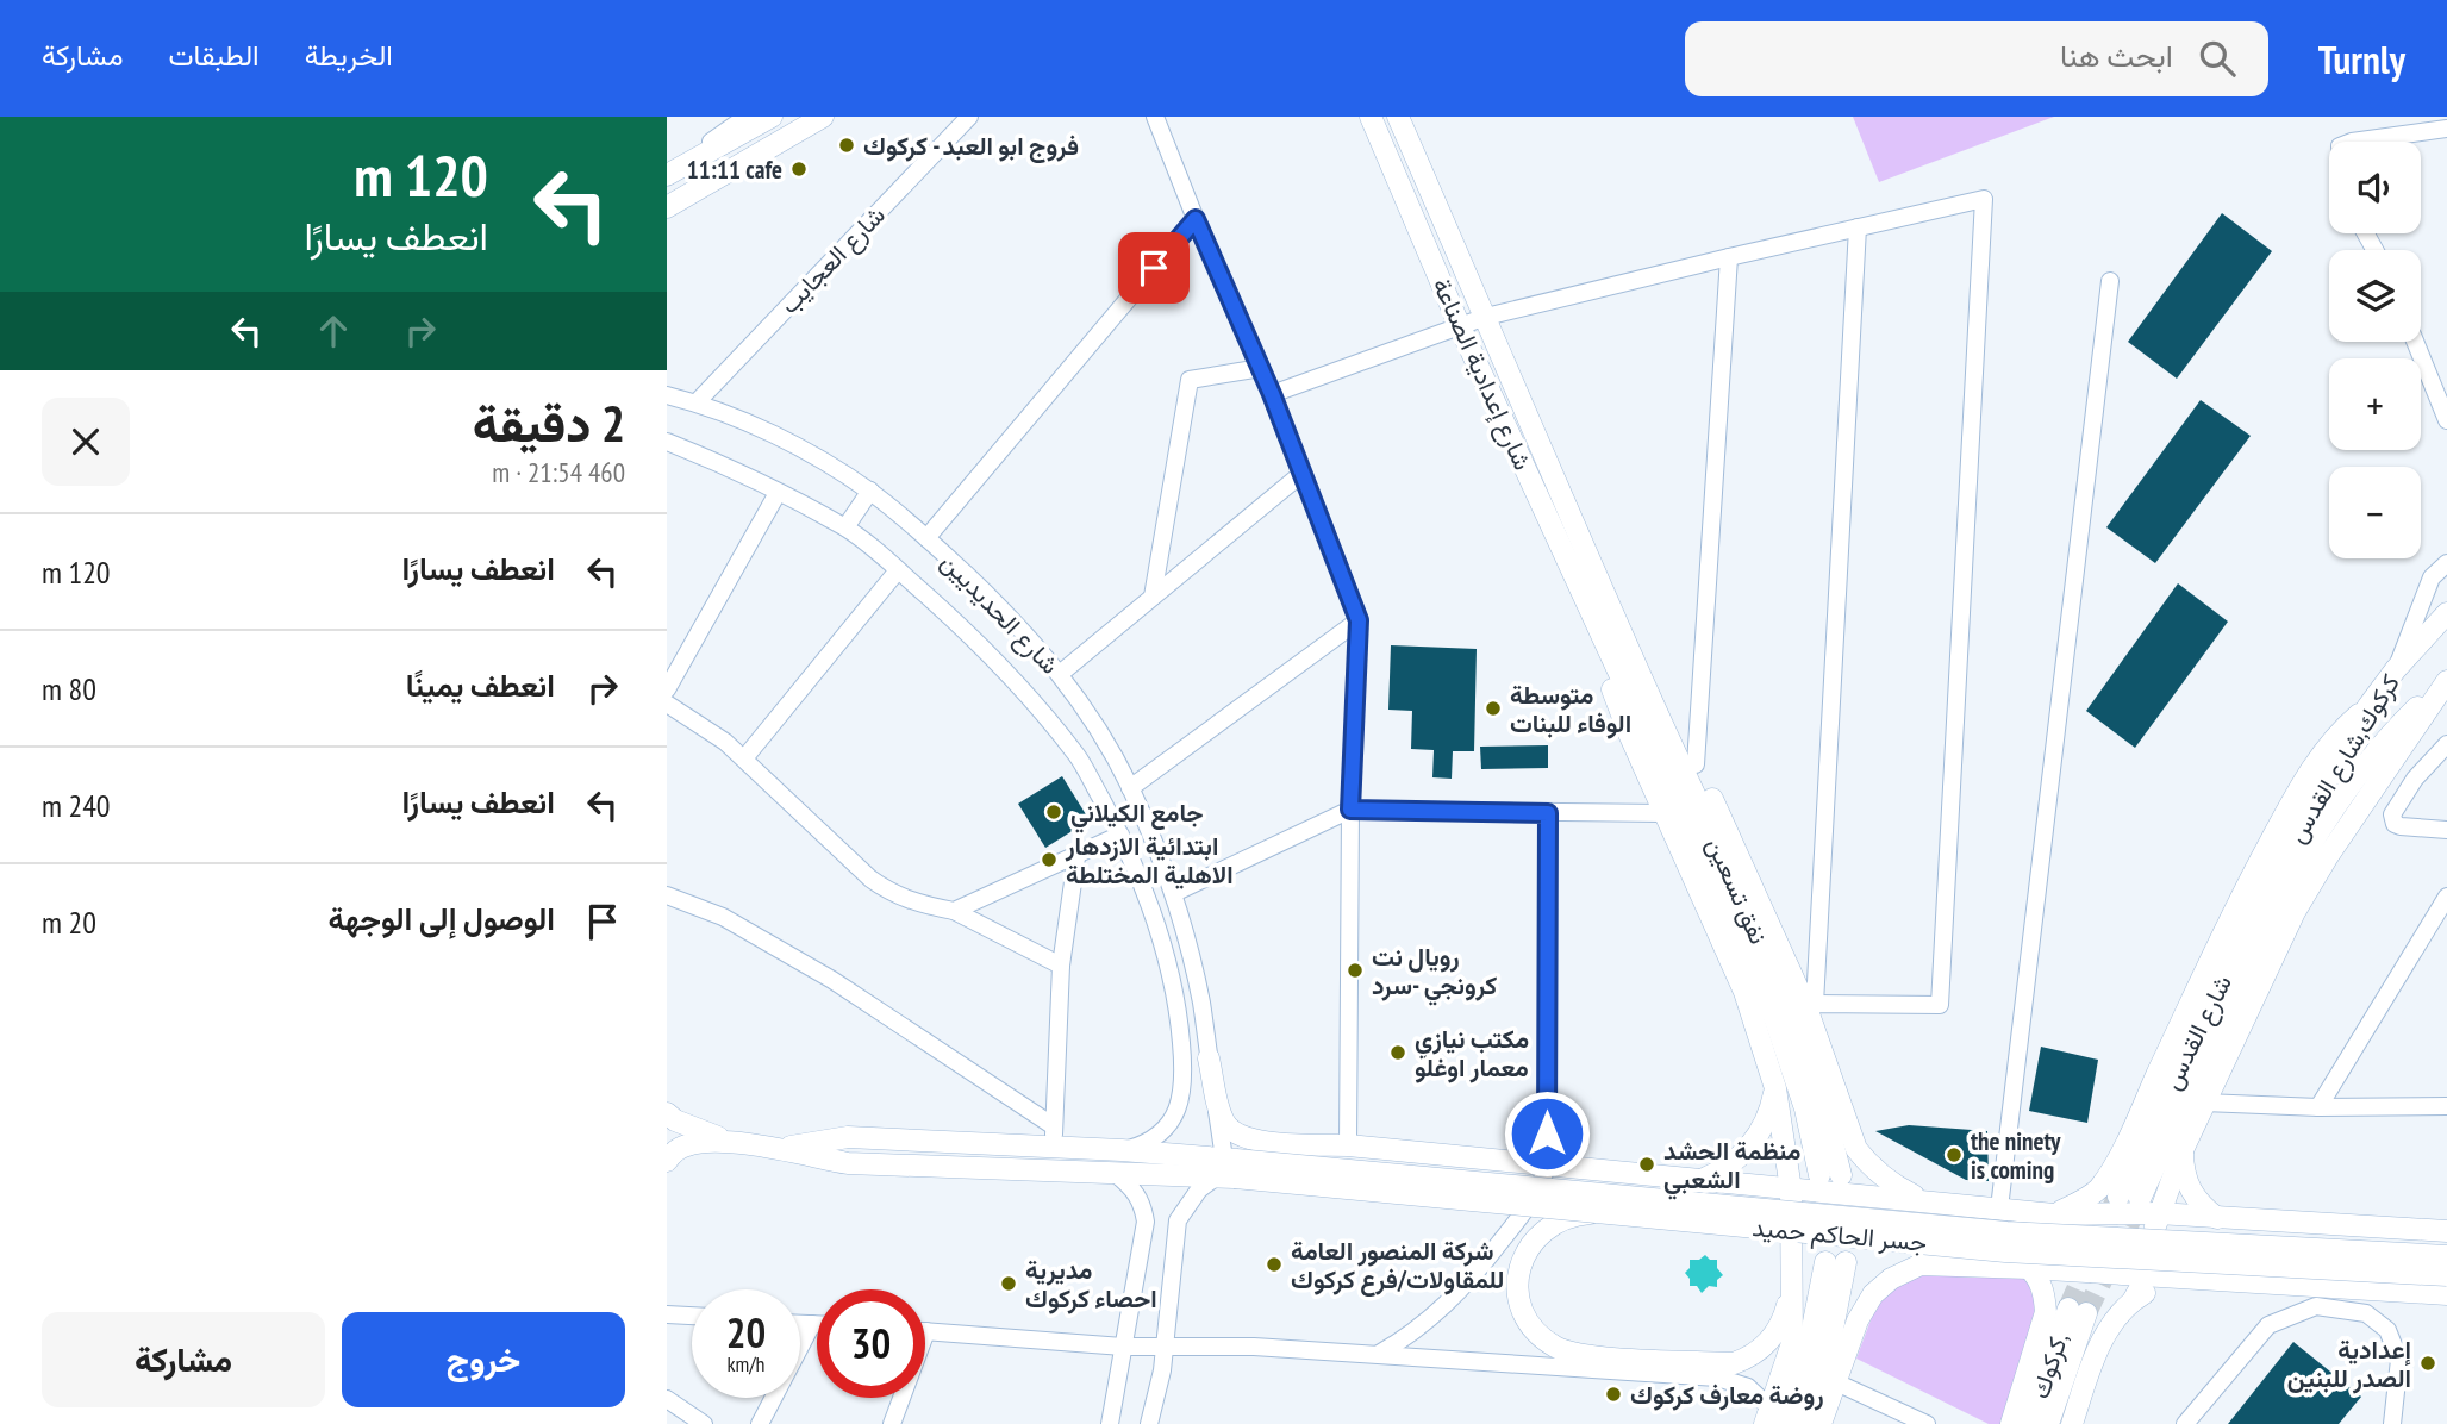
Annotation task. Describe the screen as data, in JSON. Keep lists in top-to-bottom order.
{
  "streets": {
    "main road": [
      "شارع إعدادية الصناعة",
      "كركوك,شارع القدس",
      "نفق تسعين",
      "شارع القدس",
      "جسر الحاكم حميد",
      "كركوك,"
    ],
    "street": ["شارع العجايب", "شارع الحديديين"]
  },
  "crossings": [
    ["شارع العجايب", "شارع الحديديين"],
    ["شارع إعدادية الصناعة", "نفق تسعين"],
    ["شارع الحديديين", "جسر الحاكم حميد"],
    ["كركوك,شارع القدس", "شارع القدس"]
  ],
  "places": [
    "فروج ابو العبد - كركوك",
    "11:11 cafe",
    "متوسطة الوفاء للبنات",
    "جامع الكيلاني",
    "ابتدائية الازدهار الاهلية المختلطة",
    "رويال نت كرونجي -سرد",
    "مكتب نيازي معمار اوغلو",
    "the ninety is coming",
    "منظمة الحشد الشعبي",
    "شركة المنصور العامة للمقاولات/فرع كركوك",
    "مديرية احصاء كركوك",
    "إعدادية الصدر للبنين",
    "روضة معارف كركوك"
  ],
  "page": {
    "header": "Turnly",
    "search": "ابحث هنا",
    "nav": ["الخريطة", "الطبقات", "مشاركة"],
    "turn": ["120 m", "انعطف يسارًا"],
    "map_buttons": ["+", "−"],
    "heading": ["2 دقيقة", "460 m · 21:54"],
    "list": [
      {
        "name": "انعطف يسارًا",
        "value": "120 m"
      },
      {
        "name": "انعطف يمينًا",
        "value": "80 m"
      },
      {
        "name": "انعطف يسارًا",
        "value": "240 m"
      },
      {
        "name": "الوصول إلى الوجهة",
        "value": "20 m"
      }
    ],
    "speed": "20 km/h",
    "limit": "30",
    "buttons": ["خروج", "مشاركة"]
  }
}
